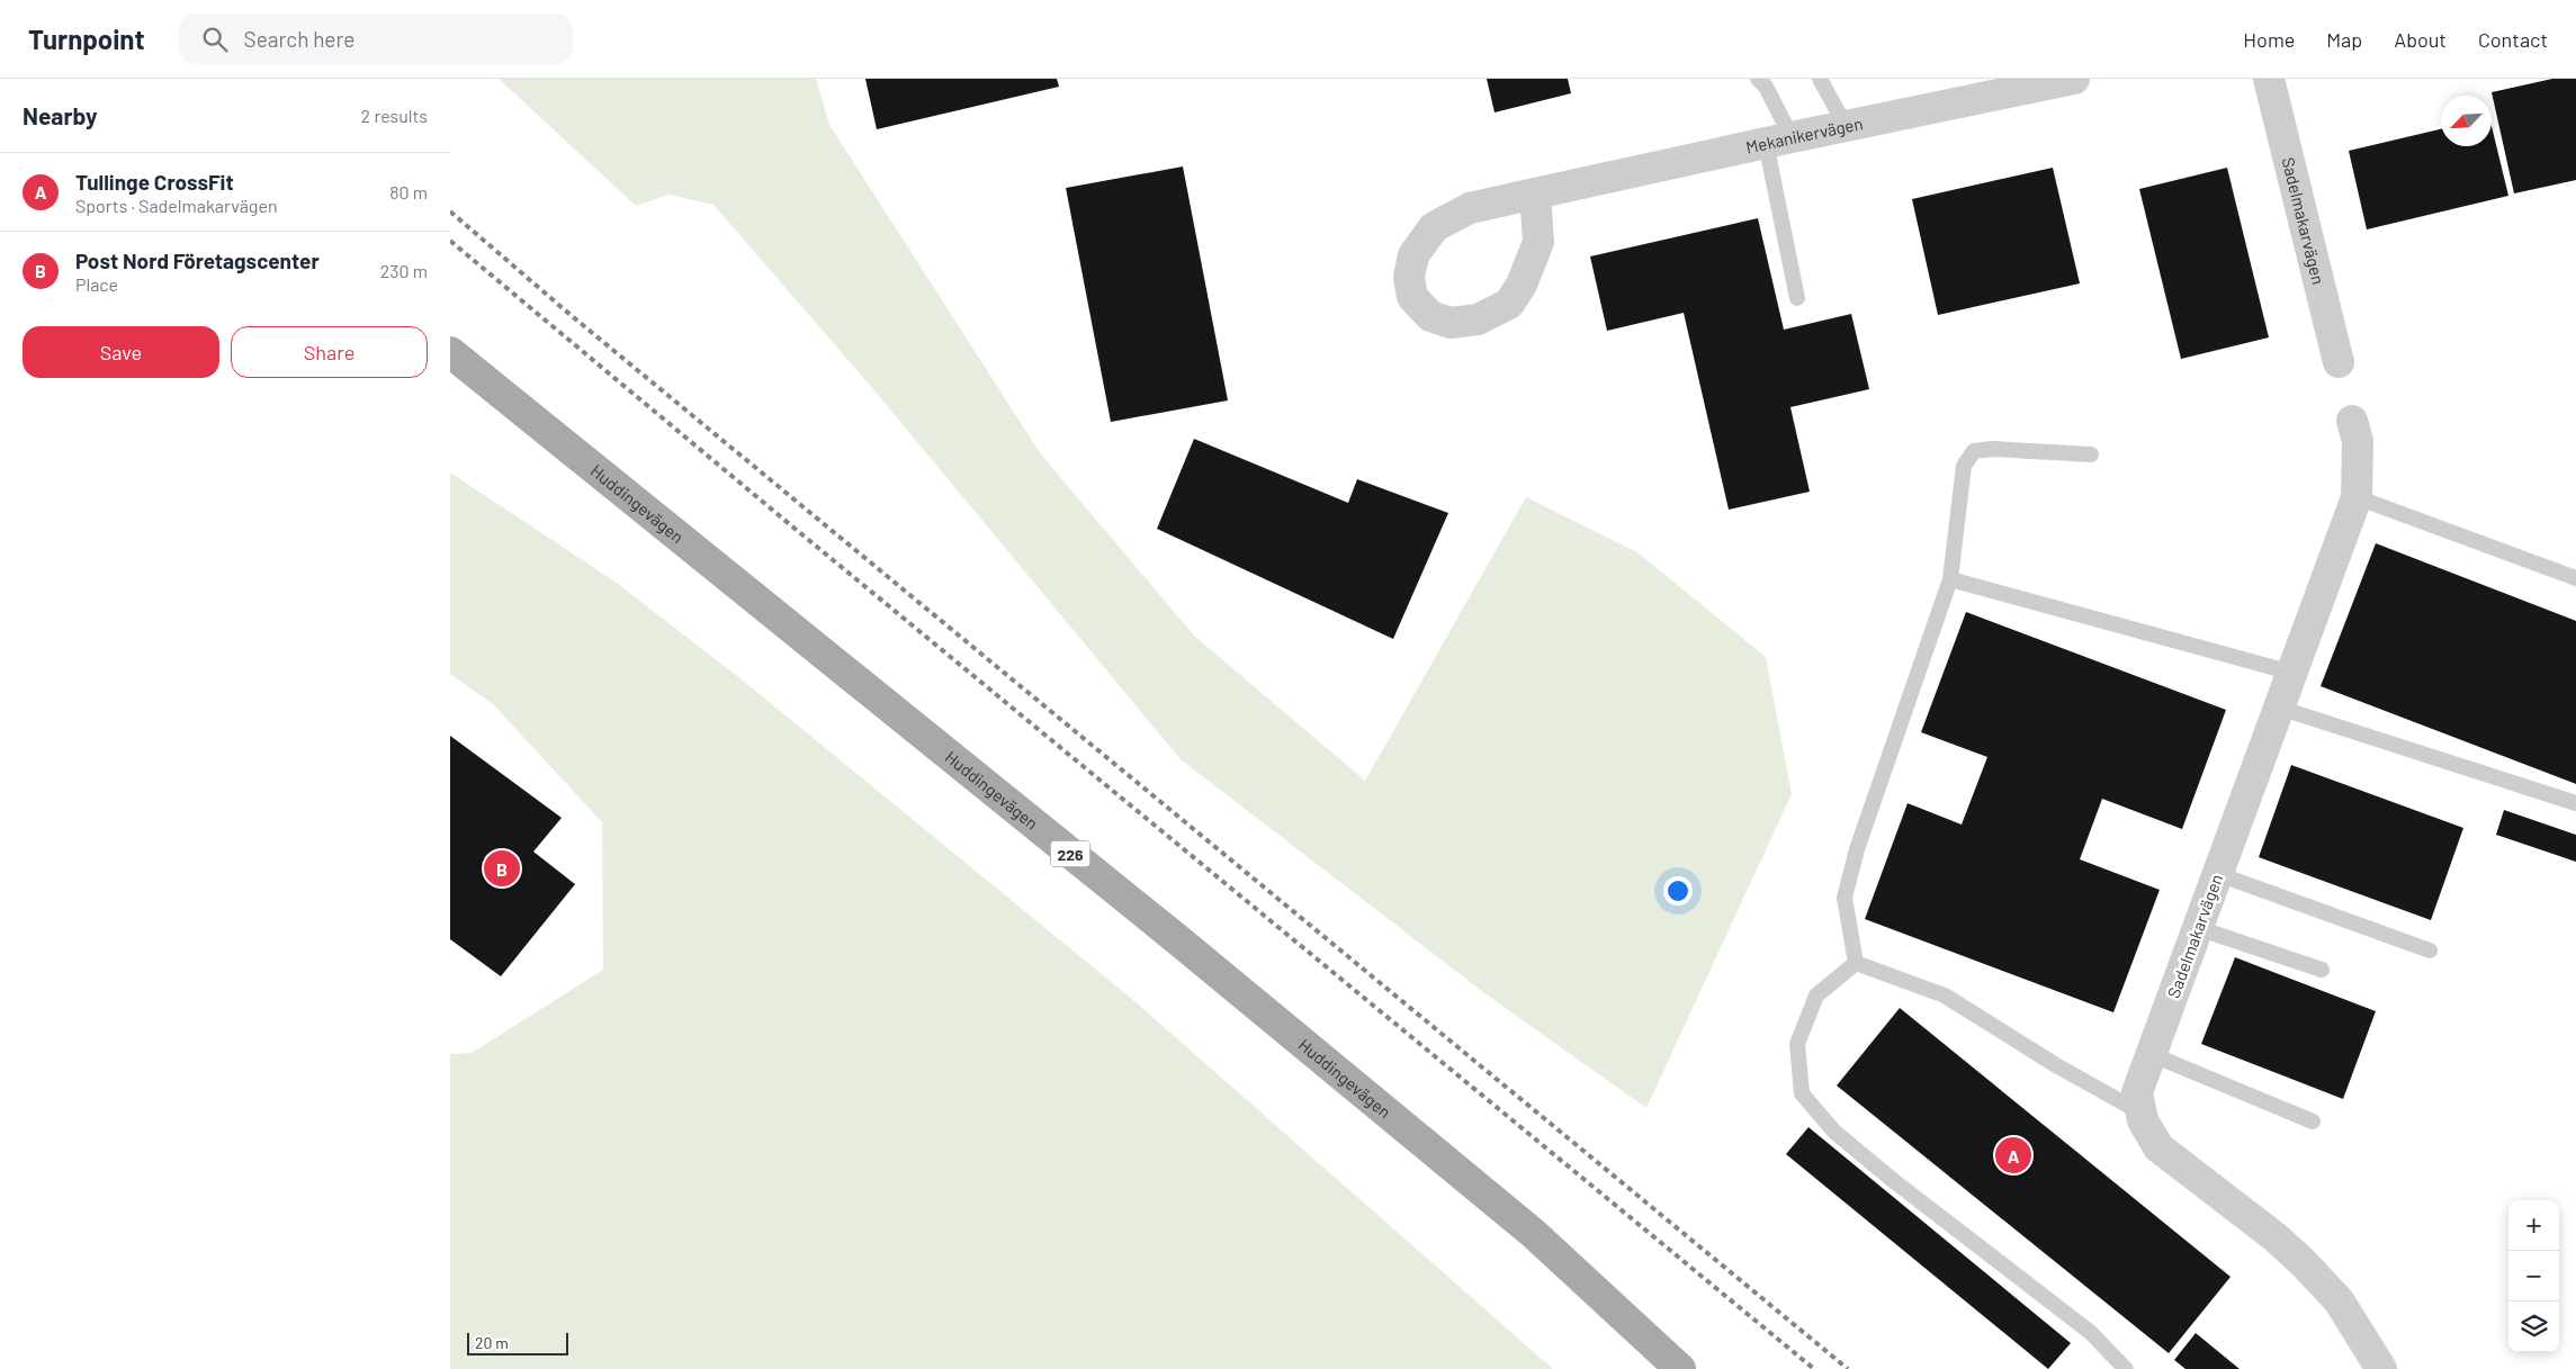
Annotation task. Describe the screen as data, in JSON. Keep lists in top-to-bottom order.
{
  "streets": {
    "main road": ["Huddingevägen", "226"],
    "street": ["Mekanikervägen", "Sadelmakarvägen"]
  },
  "scale_bar": "20 m",
  "north": "bottom left",
  "page": {
    "header": "Turnpoint",
    "search": "Search here",
    "nav": [
      "Home",
      "Map",
      "About",
      "Contact"
    ],
    "heading": ["Nearby", "2 results"],
    "list": [
      {
        "mark": "A",
        "name": "Tullinge CrossFit",
        "note": "Sports · Sadelmakarvägen",
        "value": "80 m"
      },
      {
        "mark": "B",
        "name": "Post Nord Företagscenter",
        "note": "Place",
        "value": "230 m"
      }
    ],
    "buttons": ["Save", "Share"],
    "pins": ["B", "A"],
    "map_buttons": ["+", "−"],
    "scale": "20 m"
  }
}
